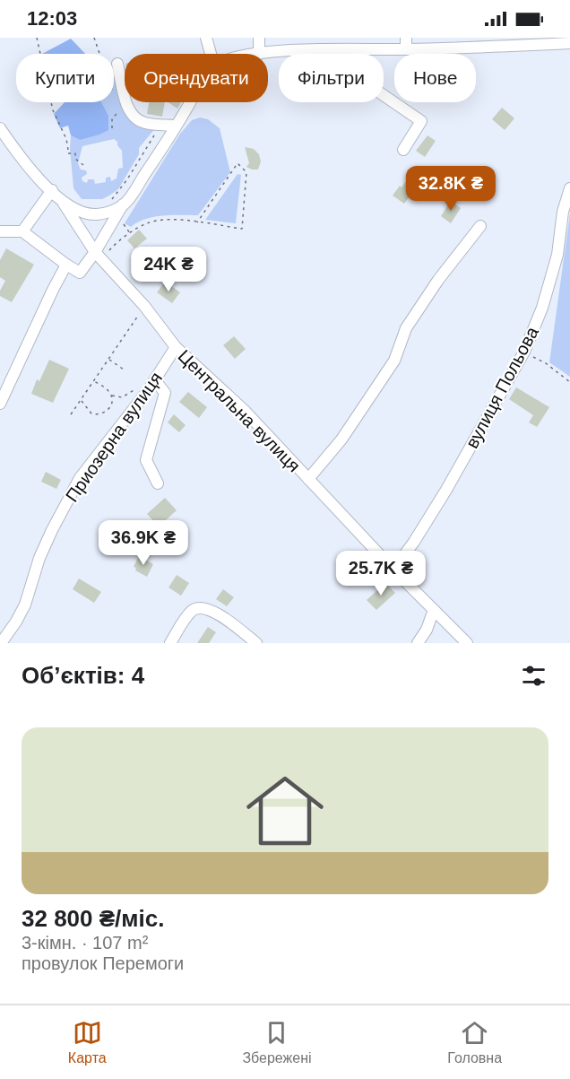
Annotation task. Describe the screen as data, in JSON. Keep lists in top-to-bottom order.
{
  "streets": {
    "street": ["вулиця Польова", "Центральна вулиця", "Приозерна вулиця"]
  },
  "crossings": [
    ["вулиця Польова", "Центральна вулиця"],
    ["Центральна вулиця", "Приозерна вулиця"]
  ],
  "page": {
    "status": "12:03",
    "chip": [
      "Купити",
      "Орендувати",
      "Фільтри",
      "Нове"
    ],
    "price": [
      "32.8K ₴",
      "24K ₴",
      "36.9K ₴",
      "25.7K ₴"
    ],
    "heading": "Об’єктів: 4",
    "list": [
      {
        "name": "32 800 ₴/міс.",
        "note": "3-кімн. · 107 m² · провулок Перемоги"
      }
    ],
    "tabs": ["Карта", "Збережені", "Головна"]
  }
}
